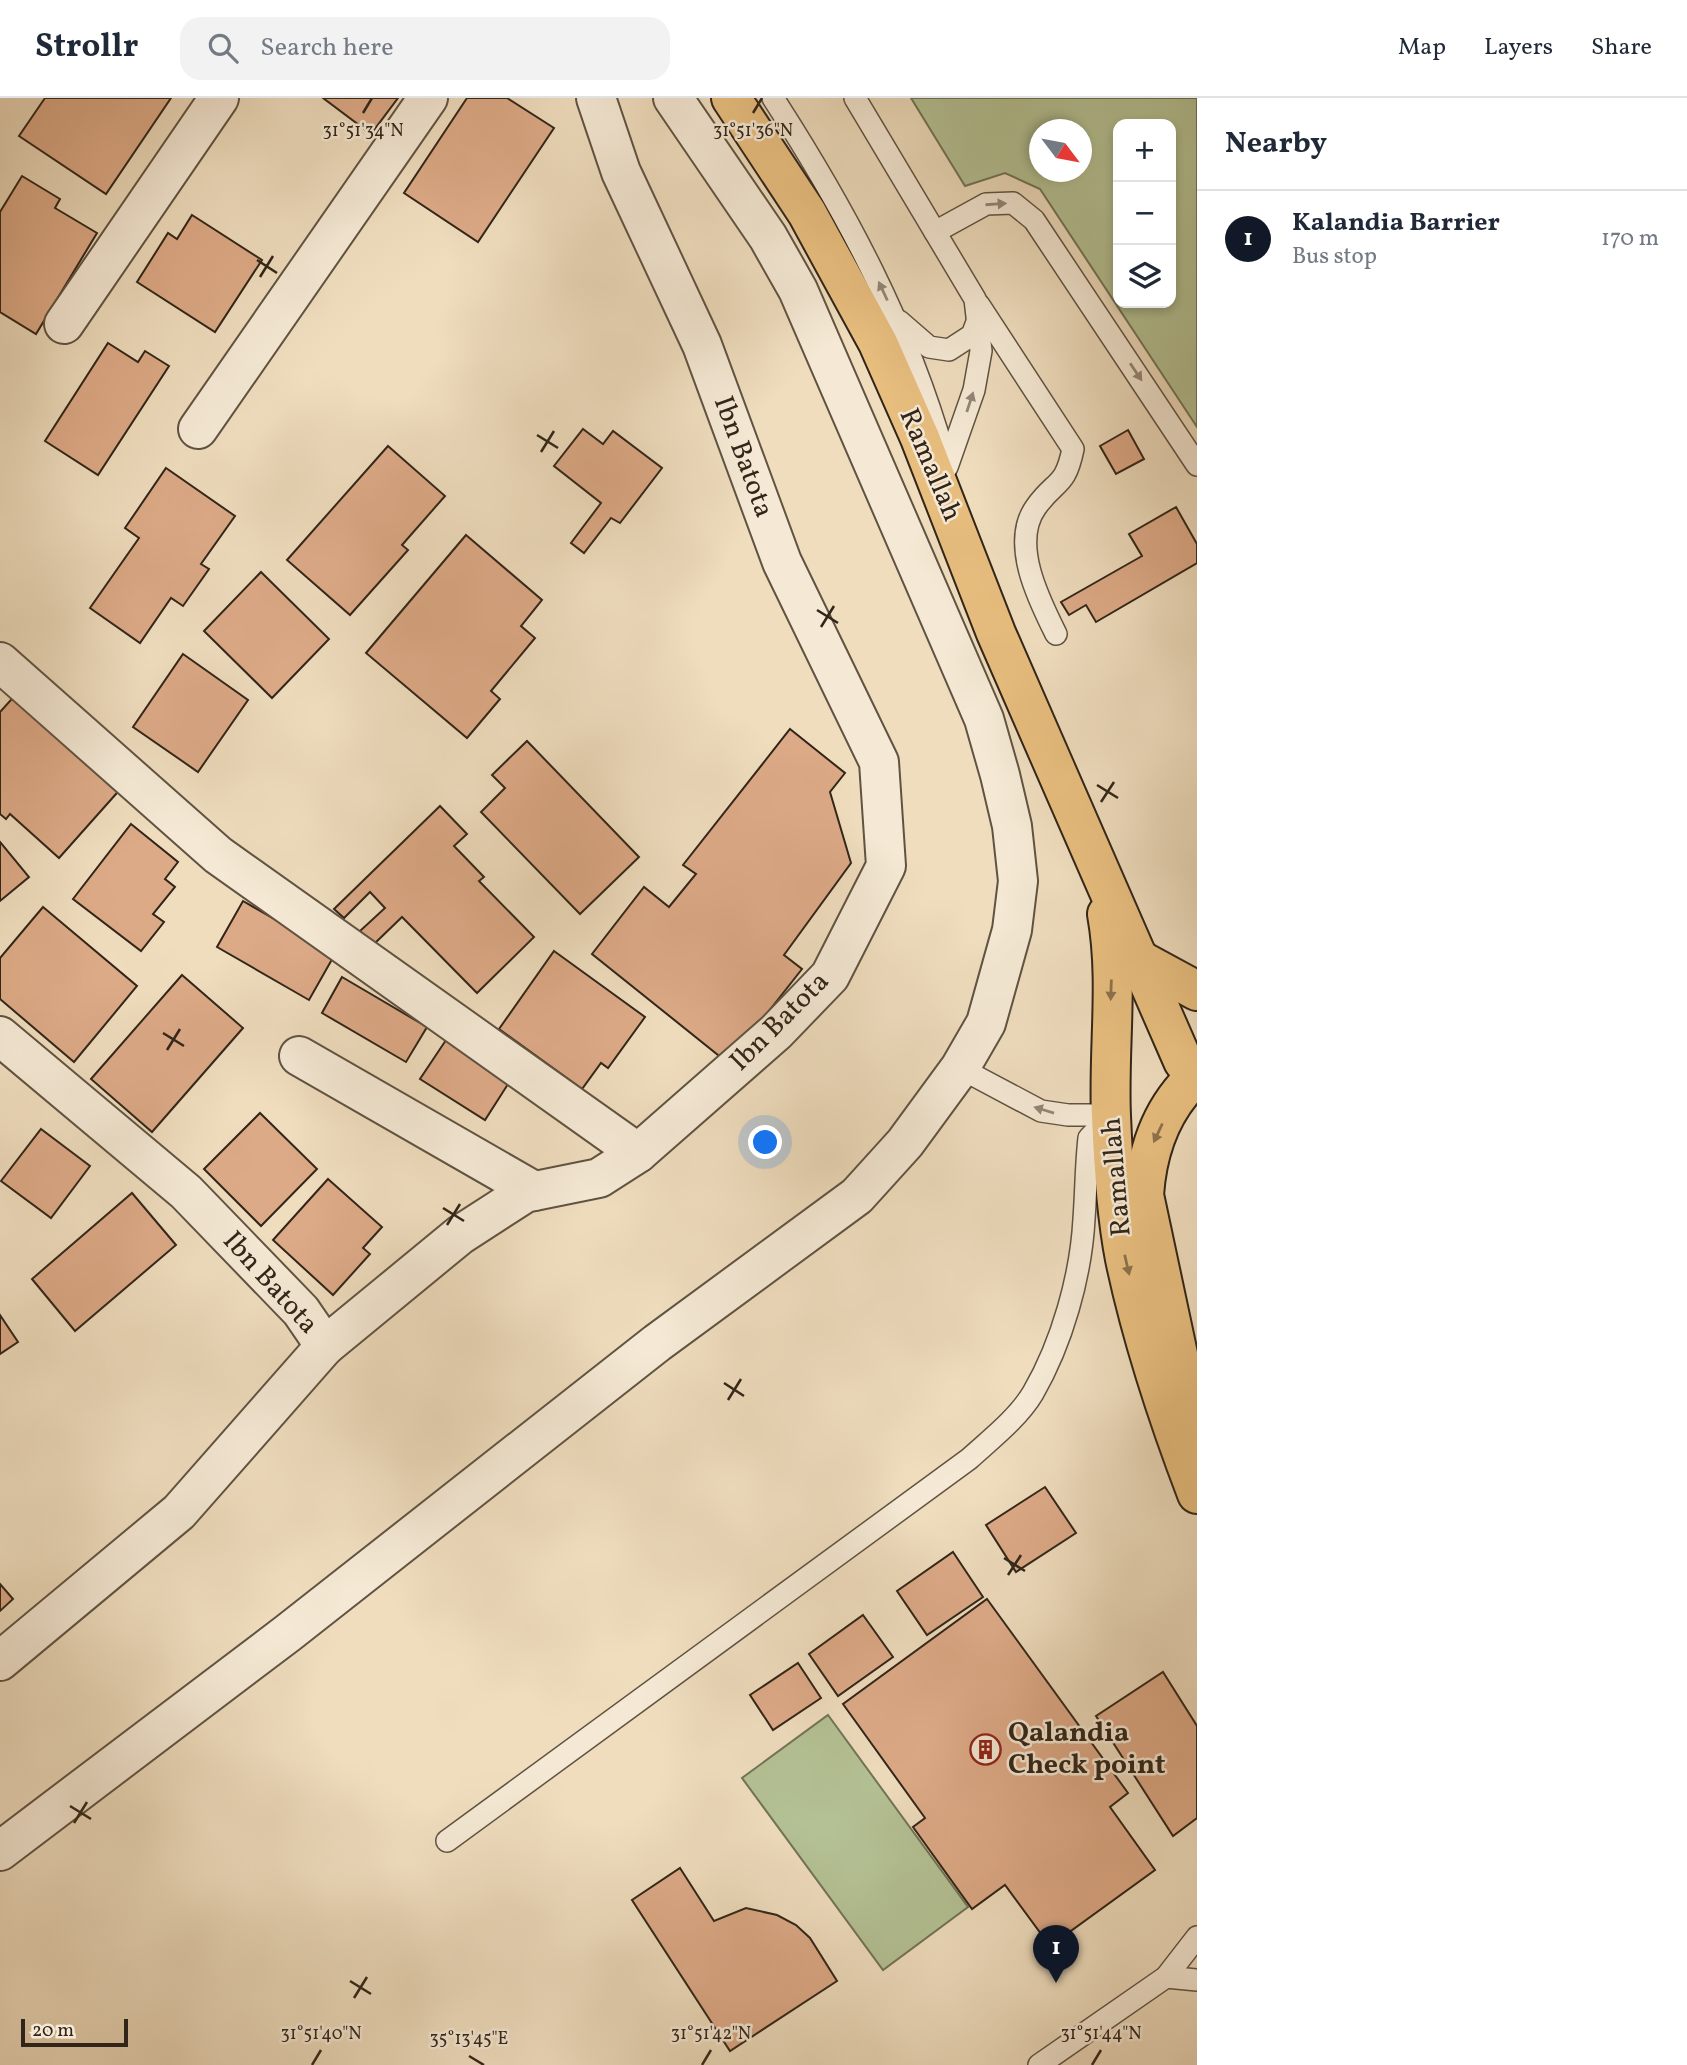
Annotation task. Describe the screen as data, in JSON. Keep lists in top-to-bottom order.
{
  "streets": {
    "highway": ["Ramallah"],
    "street": ["Ibn Batota"]
  },
  "places": {
    "building": ["Qalandia Check point"]
  },
  "scale_bar": "20 m",
  "north": "bottom right",
  "page": {
    "header": "Strollr",
    "search": "Search here",
    "nav": ["Map", "Layers", "Share"],
    "heading": "Nearby",
    "map_buttons": ["+", "−"],
    "list": [
      {
        "mark": "1",
        "name": "Kalandia Barrier",
        "note": "Bus stop",
        "value": "170 m"
      }
    ],
    "pins": "1",
    "scale": "20 m"
  },
  "coordinates": [
    "31°51'34\"N",
    "31°51'36\"N",
    "31°51'40\"N",
    "31°51'42\"N",
    "31°51'44\"N",
    "35°13'45\"E"
  ]
}
